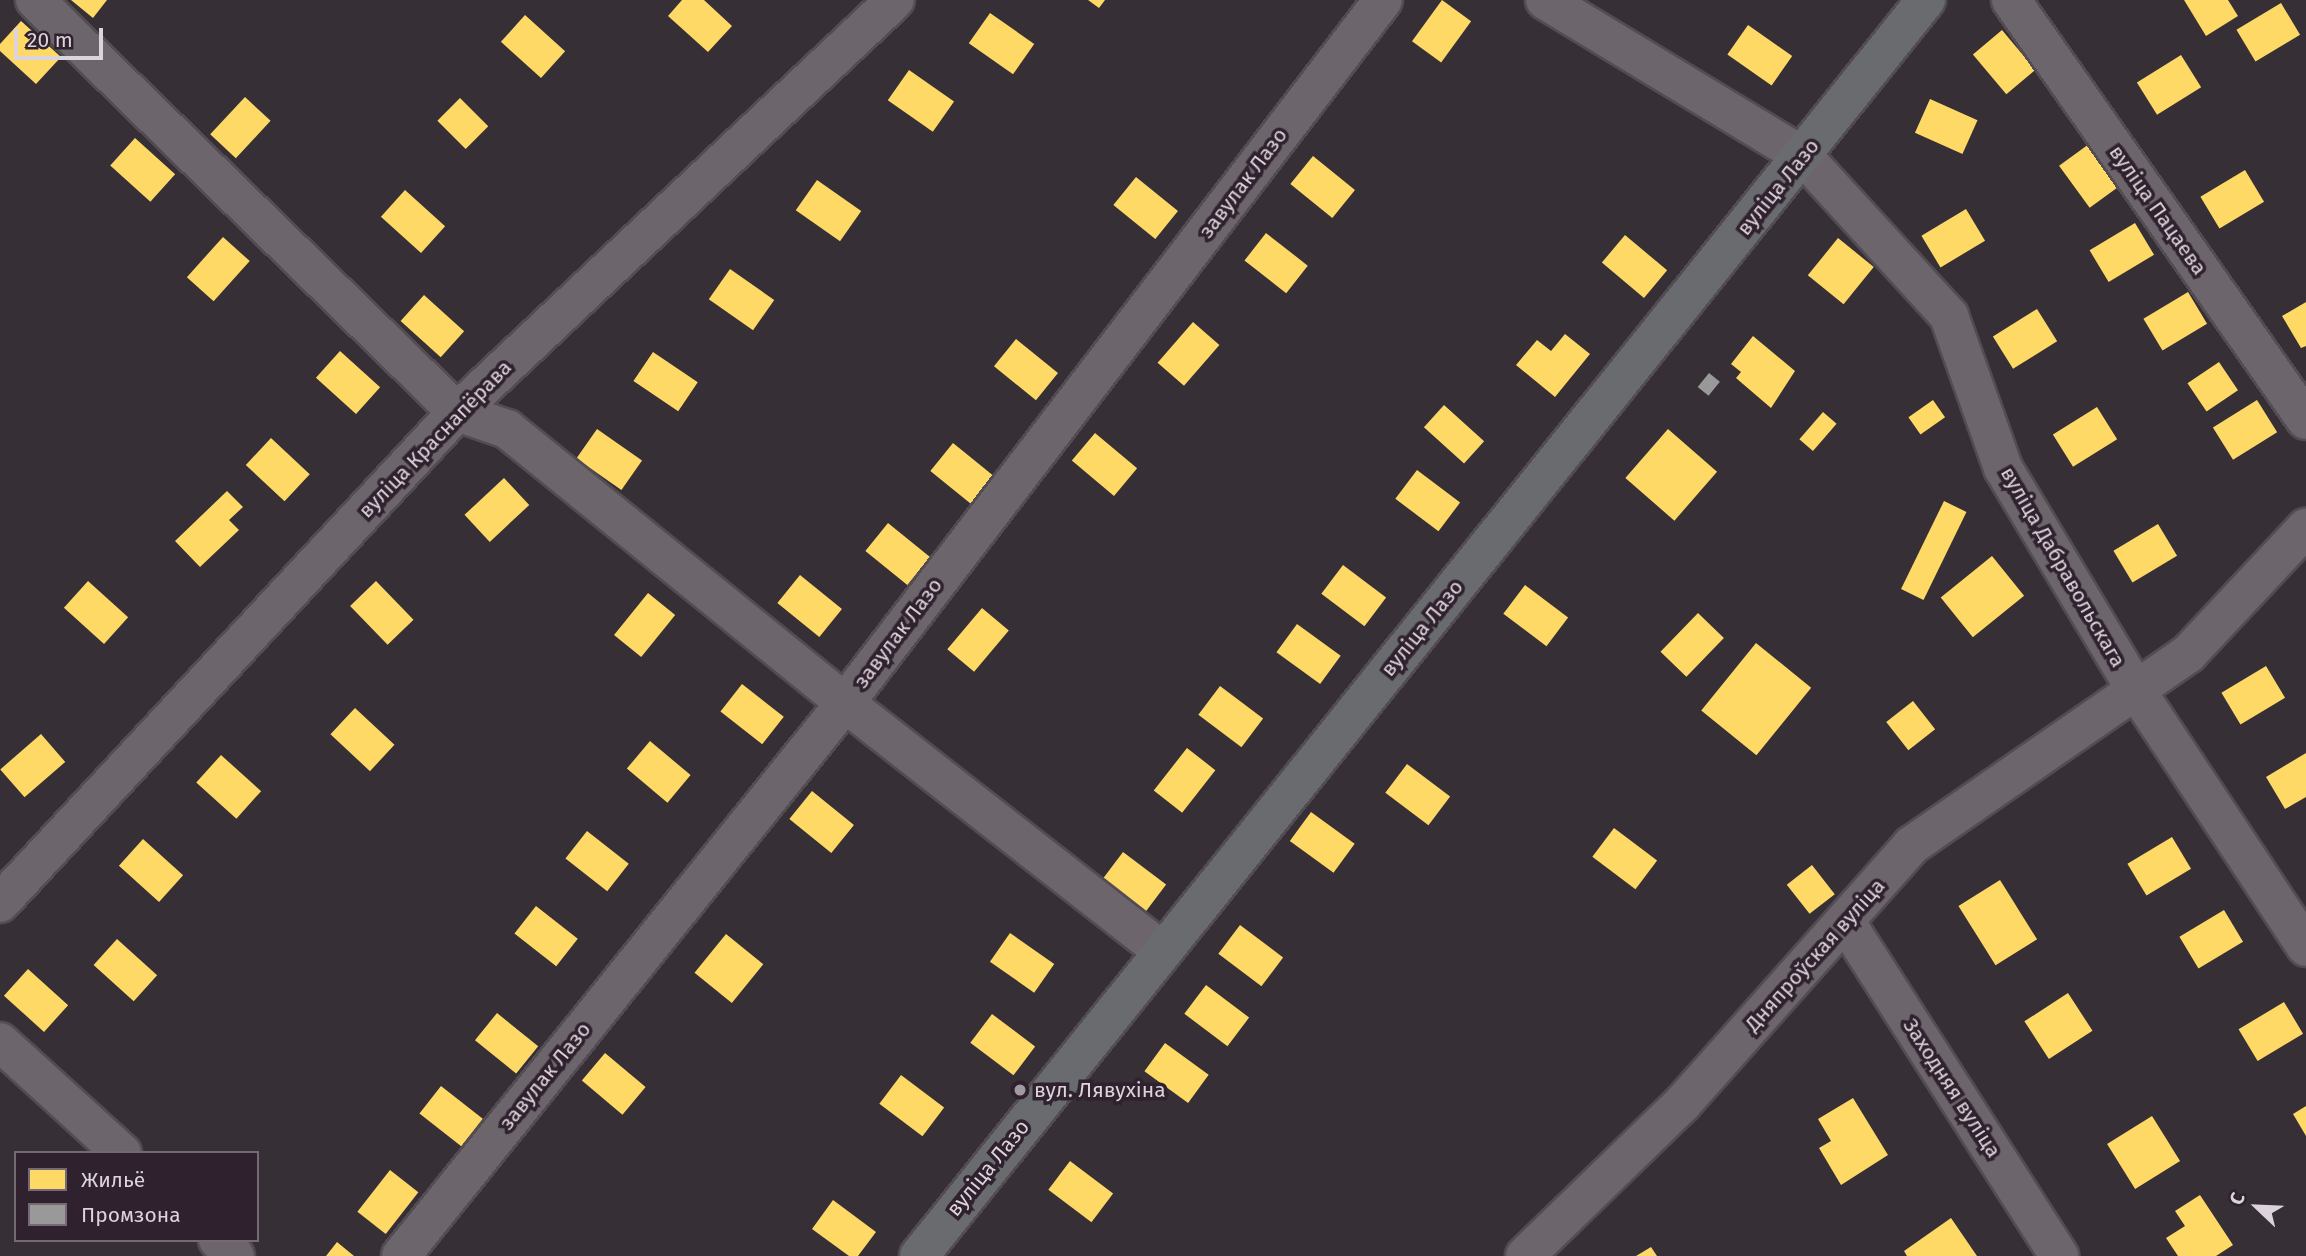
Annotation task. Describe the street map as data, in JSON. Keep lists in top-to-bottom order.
{
  "streets": {
    "main road": ["вуліца Лазо"],
    "street": [
      "завулак Лазо",
      "вуліца Пацаева",
      "вуліца Краснапёрава",
      "вуліца Дабравольскага",
      "Дняпроўская вуліца",
      "Заходняя вуліца"
    ]
  },
  "crossings": [
    ["вуліца Лазо", "вуліца Дабравольскага"],
    ["вуліца Дабравольскага", "Дняпроўская вуліца"],
    ["Дняпроўская вуліца", "Заходняя вуліца"]
  ],
  "places": ["вул. Лявухіна"],
  "legend": ["Жильё", "Промзона"],
  "scale_bar": "20 m",
  "north": "top left"
}
